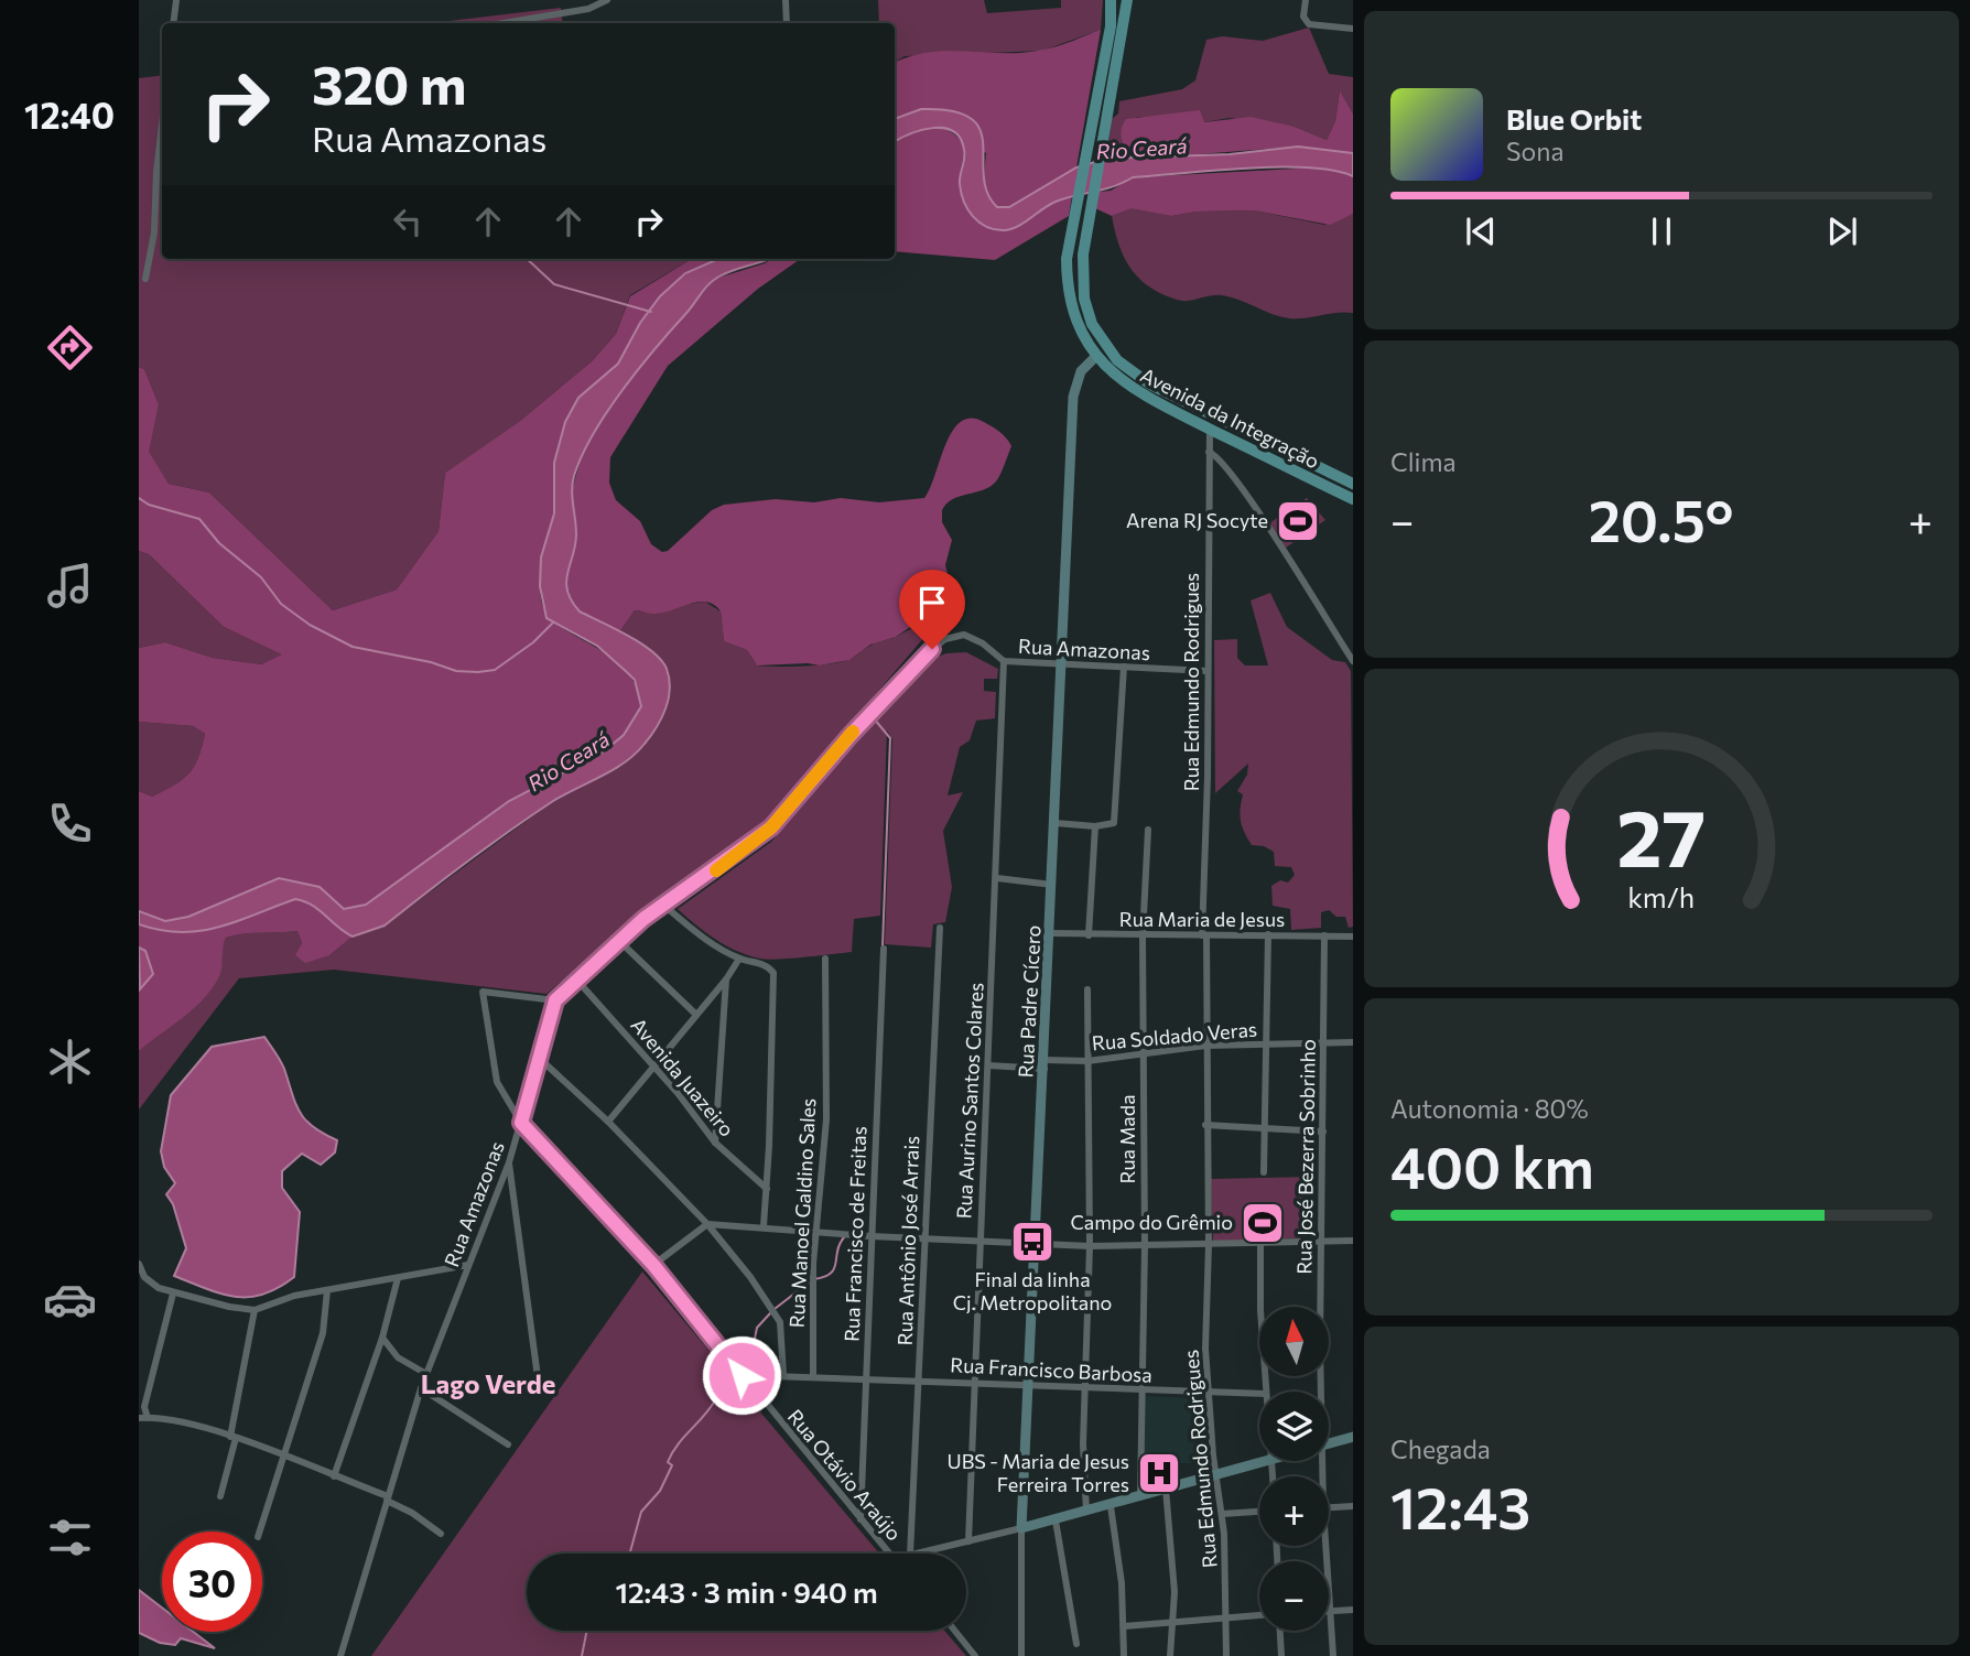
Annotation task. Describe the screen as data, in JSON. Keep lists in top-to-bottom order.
{
  "streets": {
    "main road": ["Avenida da Integração"],
    "street": [
      "Rua Amazonas",
      "Rua Edmundo Rodrigues",
      "Rua Maria de Jesus",
      "Rua Padre Cícero",
      "Rua Soldado Veras",
      "Avenida Juazeiro",
      "Rua Aurino Santos Colares",
      "Rua Mada",
      "Rua José Bezerra Sobrinho",
      "Rua Manoel Galdino Sales",
      "Rua Francisco de Freitas",
      "Rua Antônio José Arrais",
      "Rua Francisco Barbosa",
      "Rua Otávio Araújo"
    ]
  },
  "crossings": [
    ["Avenida da Integração", "Rua Edmundo Rodrigues"],
    ["Avenida da Integração", "Rua Padre Cícero"],
    ["Rua Amazonas", "Rua Edmundo Rodrigues"],
    ["Rua Amazonas", "Rua Padre Cícero"],
    ["Rua Amazonas", "Avenida Juazeiro"],
    ["Rua Amazonas", "Rua Aurino Santos Colares"],
    ["Rua Amazonas", "Rua Otávio Araújo"],
    ["Rua Edmundo Rodrigues", "Rua Maria de Jesus"],
    ["Rua Edmundo Rodrigues", "Rua Soldado Veras"],
    ["Rua Edmundo Rodrigues", "Rua Francisco Barbosa"],
    ["Rua Maria de Jesus", "Rua Padre Cícero"],
    ["Rua Maria de Jesus", "Rua Mada"],
    ["Rua Maria de Jesus", "Rua José Bezerra Sobrinho"],
    ["Rua Padre Cícero", "Rua Soldado Veras"],
    ["Rua Padre Cícero", "Rua Francisco Barbosa"],
    ["Rua Soldado Veras", "Rua Aurino Santos Colares"],
    ["Rua Soldado Veras", "Rua Mada"],
    ["Rua Soldado Veras", "Rua José Bezerra Sobrinho"],
    ["Rua Aurino Santos Colares", "Rua Francisco Barbosa"],
    ["Rua Mada", "Rua Francisco Barbosa"],
    ["Rua Manoel Galdino Sales", "Rua Francisco Barbosa"],
    ["Rua Francisco de Freitas", "Rua Francisco Barbosa"],
    ["Rua Francisco de Freitas", "Rua Otávio Araújo"],
    ["Rua Antônio José Arrais", "Rua Francisco Barbosa"],
    ["Rua Francisco Barbosa", "Rua Otávio Araújo"]
  ],
  "districts": ["Lago Verde"],
  "water": ["Rio Ceará"],
  "places": {
    "sports": ["Arena RJ Socyte", "Campo do Grêmio"],
    "bus stop": ["Final da linha Cj. Metropolitano"],
    "hospital": ["UBS - Maria de Jesus Ferreira Torres"]
  },
  "north": "top",
  "page": {
    "tabs": "12:40",
    "turn": ["320 m", "Rua Amazonas"],
    "song": ["Blue Orbit", "Sona"],
    "tile": [
      "Clima",
      ["Autonomia · 80%", "400 km"],
      ["Chegada", "12:43"]
    ],
    "heat": ["−", "20.5°", "+"],
    "map_buttons": ["+", "−"],
    "limit": "30",
    "trip": "12:43 · 3 min · 940 m",
    "gauge": ["27", "km/h"]
  }
}
